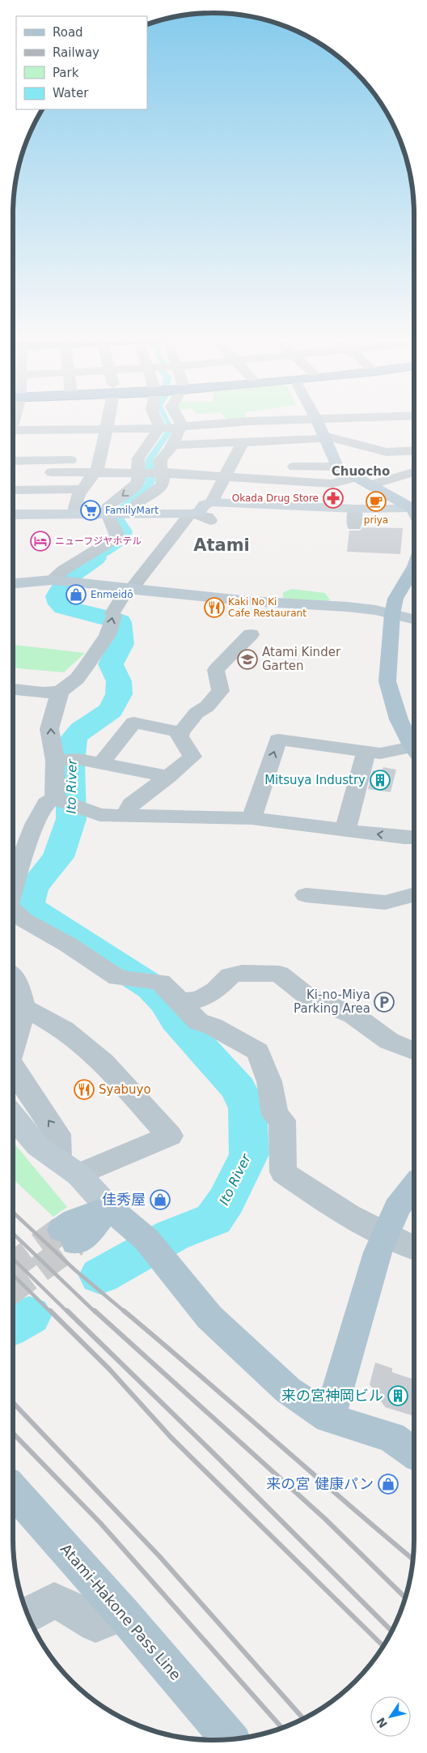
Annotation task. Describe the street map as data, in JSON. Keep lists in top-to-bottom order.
{
  "streets": {
    "main road": ["Atami-Hakone Pass Line"]
  },
  "districts": ["Chuocho", "Atami"],
  "water": ["Ito River"],
  "places": {
    "pharmacy": ["Okada Drug Store"],
    "cafe": ["priya"],
    "supermarket": ["FamilyMart"],
    "hotel": ["ニューフジヤホテル"],
    "shop": ["Enmeidō", "佳秀屋", "来の宮 健康パン"],
    "restaurant": ["Kaki No Ki Cafe Restaurant", "Syabuyo"],
    "school or university": ["Atami Kinder Garten"],
    "building": ["Mitsuya Industry", "来の宮神岡ビル"],
    "parking": ["Ki-no-Miya Parking Area"]
  },
  "legend": [
    "Road",
    "Railway",
    "Park",
    "Water"
  ],
  "north": "bottom left"
}
